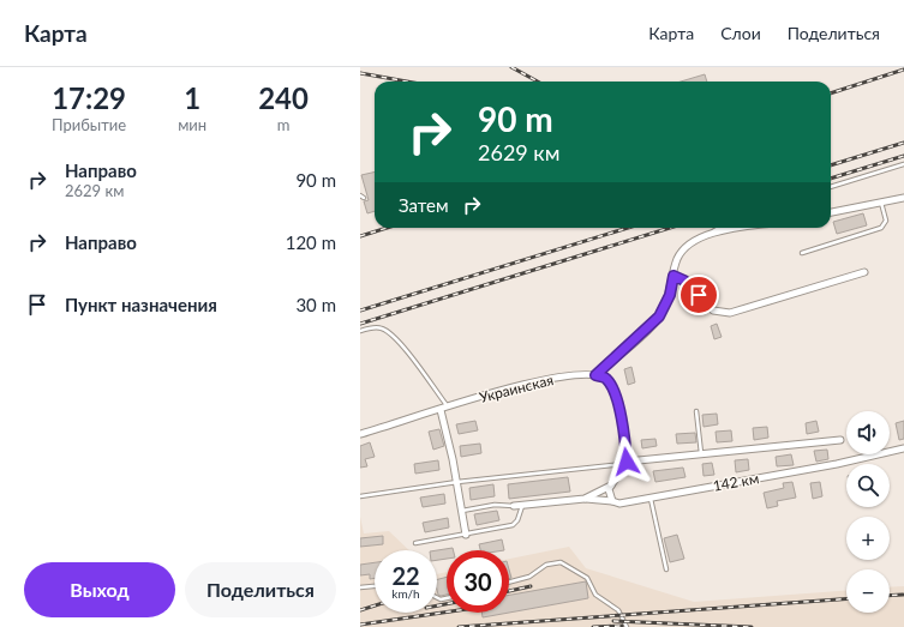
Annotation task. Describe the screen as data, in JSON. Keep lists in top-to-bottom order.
{
  "streets": {
    "street": ["Украинская", "142 км"]
  },
  "page": {
    "header": "Карта",
    "nav": ["Карта", "Слои", "Поделиться"],
    "eta": [
      "17:29",
      "Прибытие",
      "1",
      "мин",
      "240",
      "m"
    ],
    "turn": ["90 m", "2629 км"],
    "list": [
      {
        "name": "Направо",
        "note": "2629 км",
        "value": "90 m"
      },
      {
        "name": "Направо",
        "value": "120 m"
      },
      {
        "name": "Пункт назначения",
        "value": "30 m"
      }
    ],
    "then": "Затем",
    "map_buttons": ["+", "−"],
    "speed": "22 km/h",
    "limit": "30",
    "buttons": ["Выход", "Поделиться"]
  }
}
